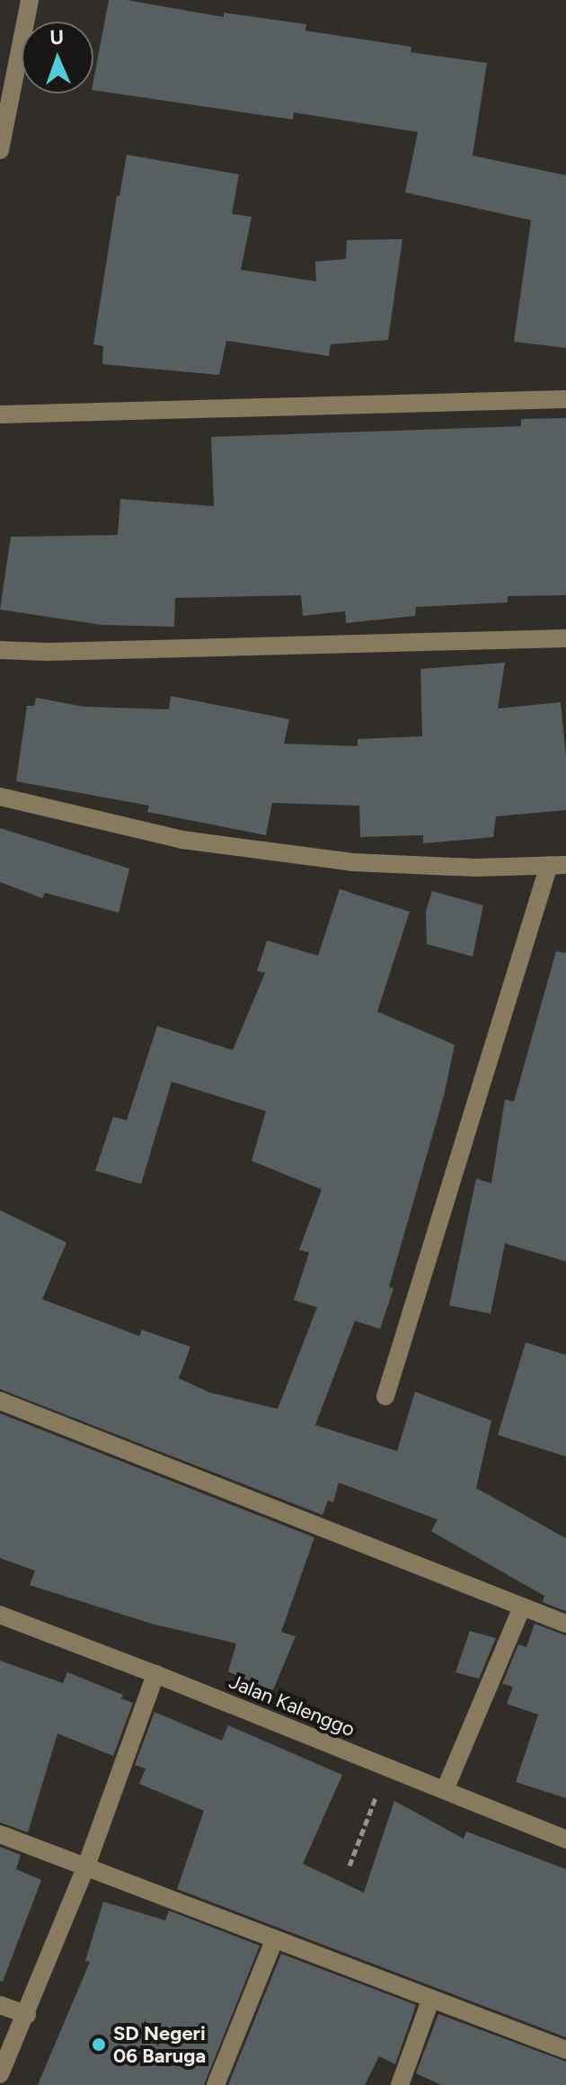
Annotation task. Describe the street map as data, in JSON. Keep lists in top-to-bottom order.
{
  "streets": {
    "street": ["Jalan Kalenggo"]
  },
  "places": ["SD Negeri 06 Baruga"],
  "north": "top"
}
